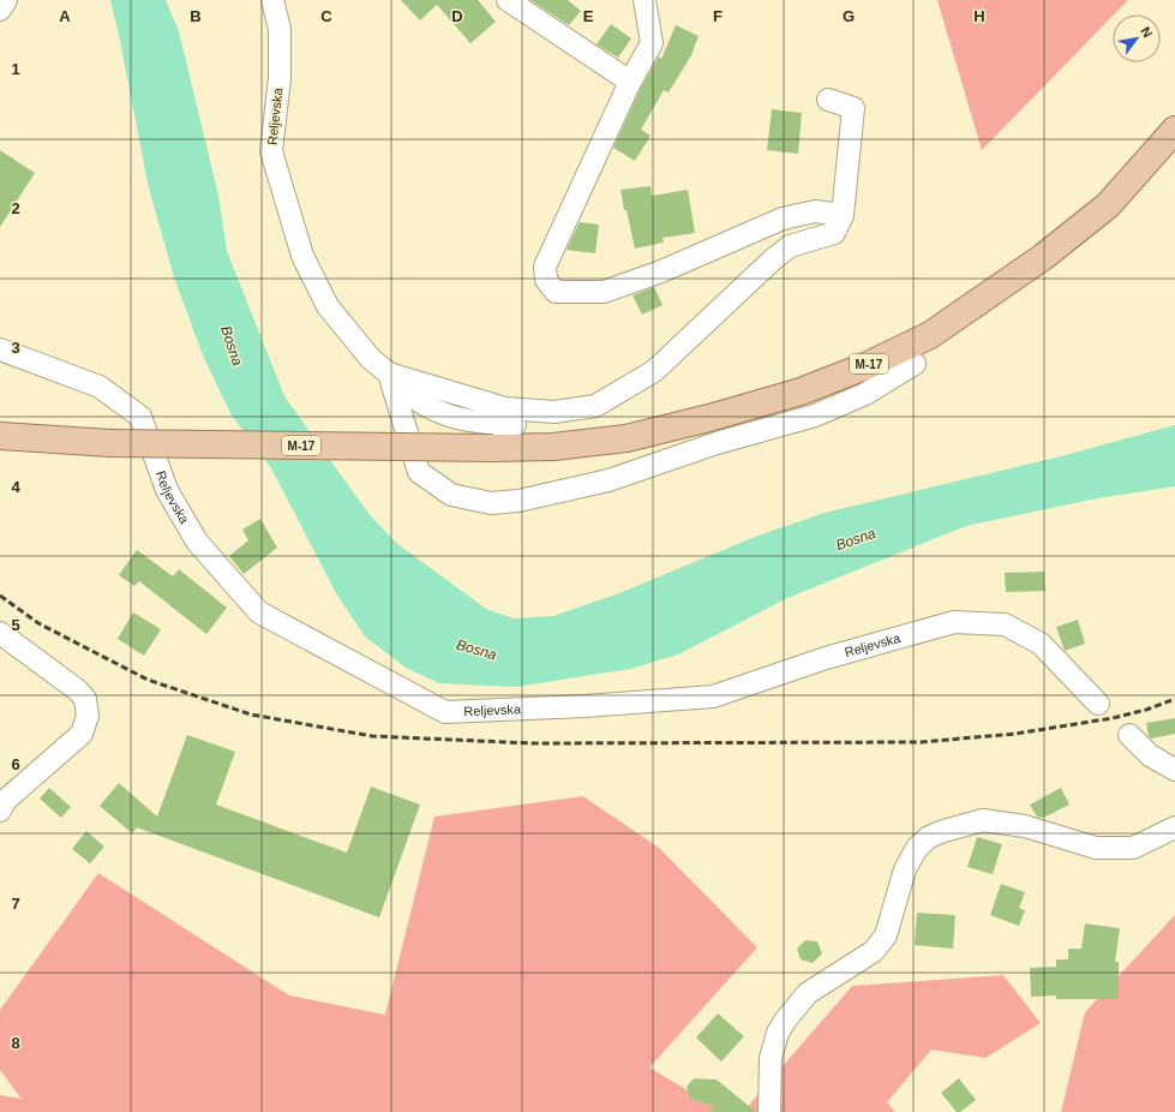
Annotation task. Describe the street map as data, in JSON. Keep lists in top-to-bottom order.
{
  "streets": {
    "main road": ["M-17"],
    "street": ["Reljevska"]
  },
  "water": ["Bosna"],
  "north": "top right",
  "grid": {
    "columns": [
      "A",
      "B",
      "C",
      "D",
      "E",
      "F",
      "G",
      "H"
    ],
    "rows": [
      "1",
      "2",
      "3",
      "4",
      "5",
      "6",
      "7",
      "8"
    ]
  }
}
